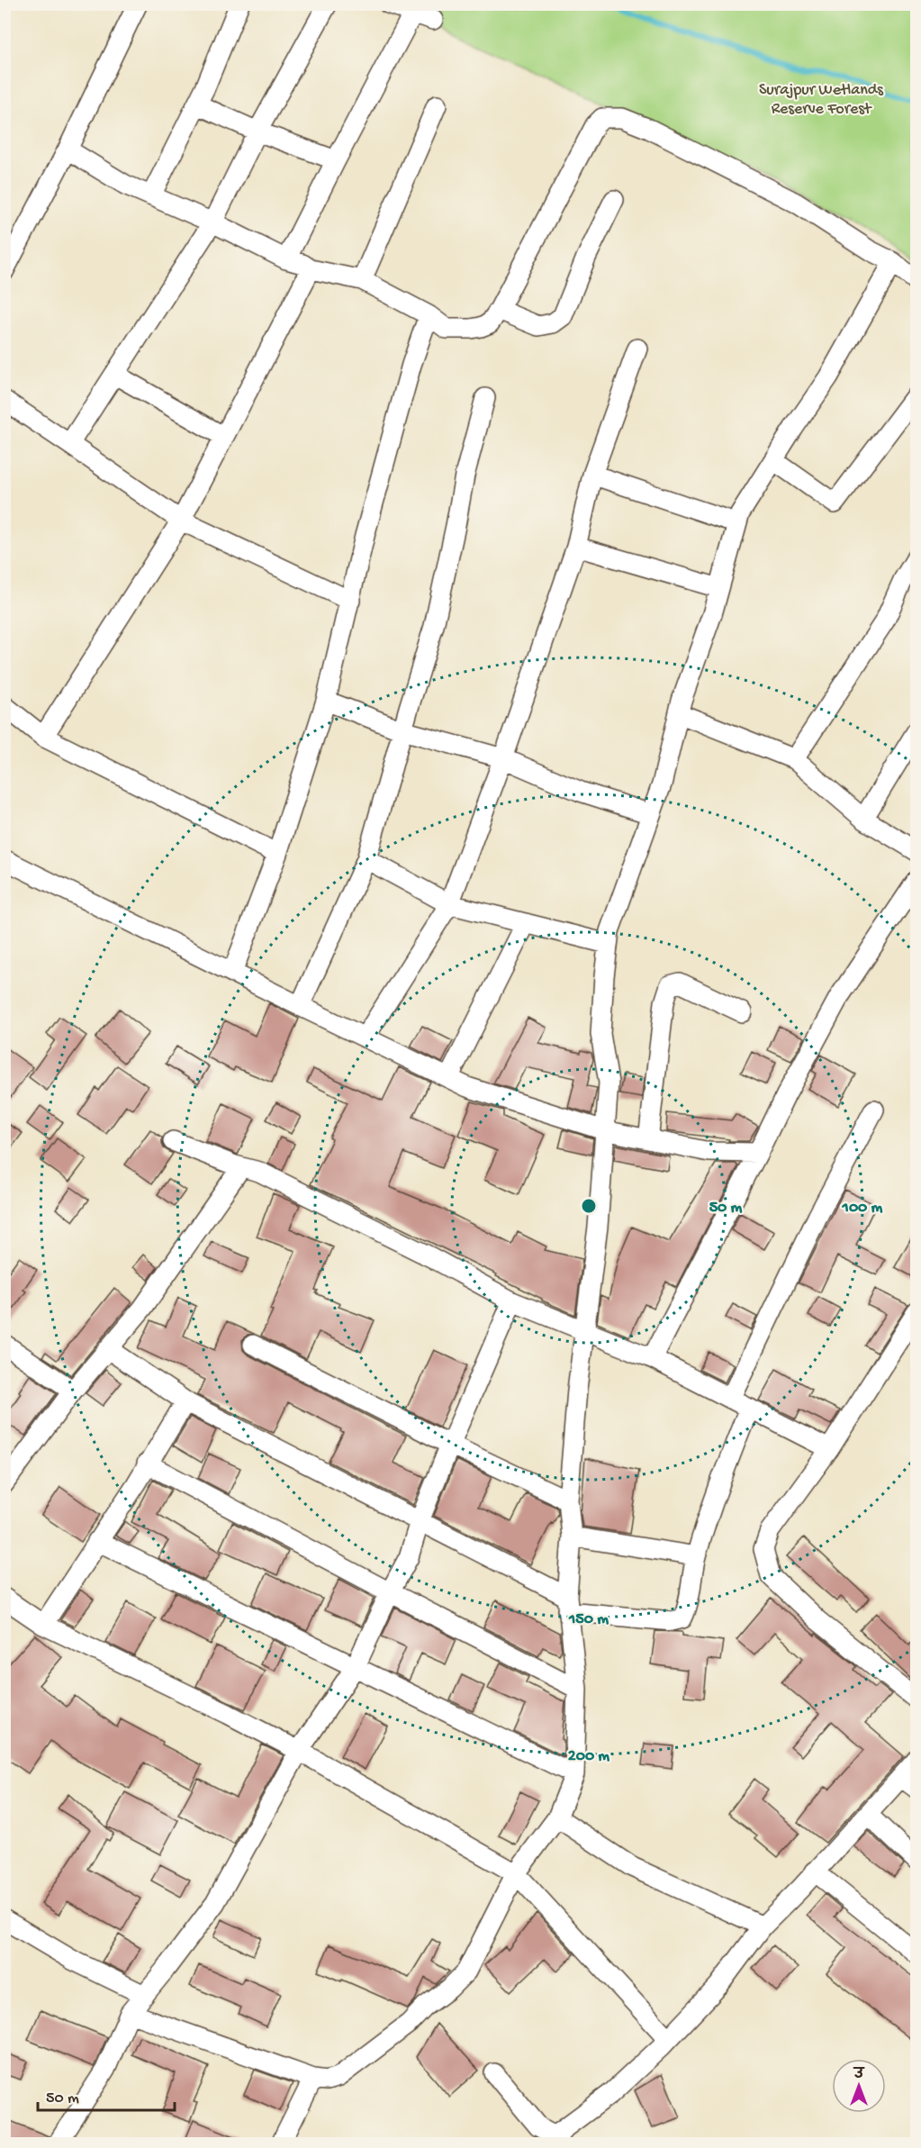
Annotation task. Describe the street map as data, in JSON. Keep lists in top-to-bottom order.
{
  "parks": ["Surajpur Wetlands Reserve Forest"],
  "scale_bar": "50 m",
  "north": "top",
  "rings": [
    "50 m",
    "100 m",
    "150 m",
    "200 m"
  ]
}
